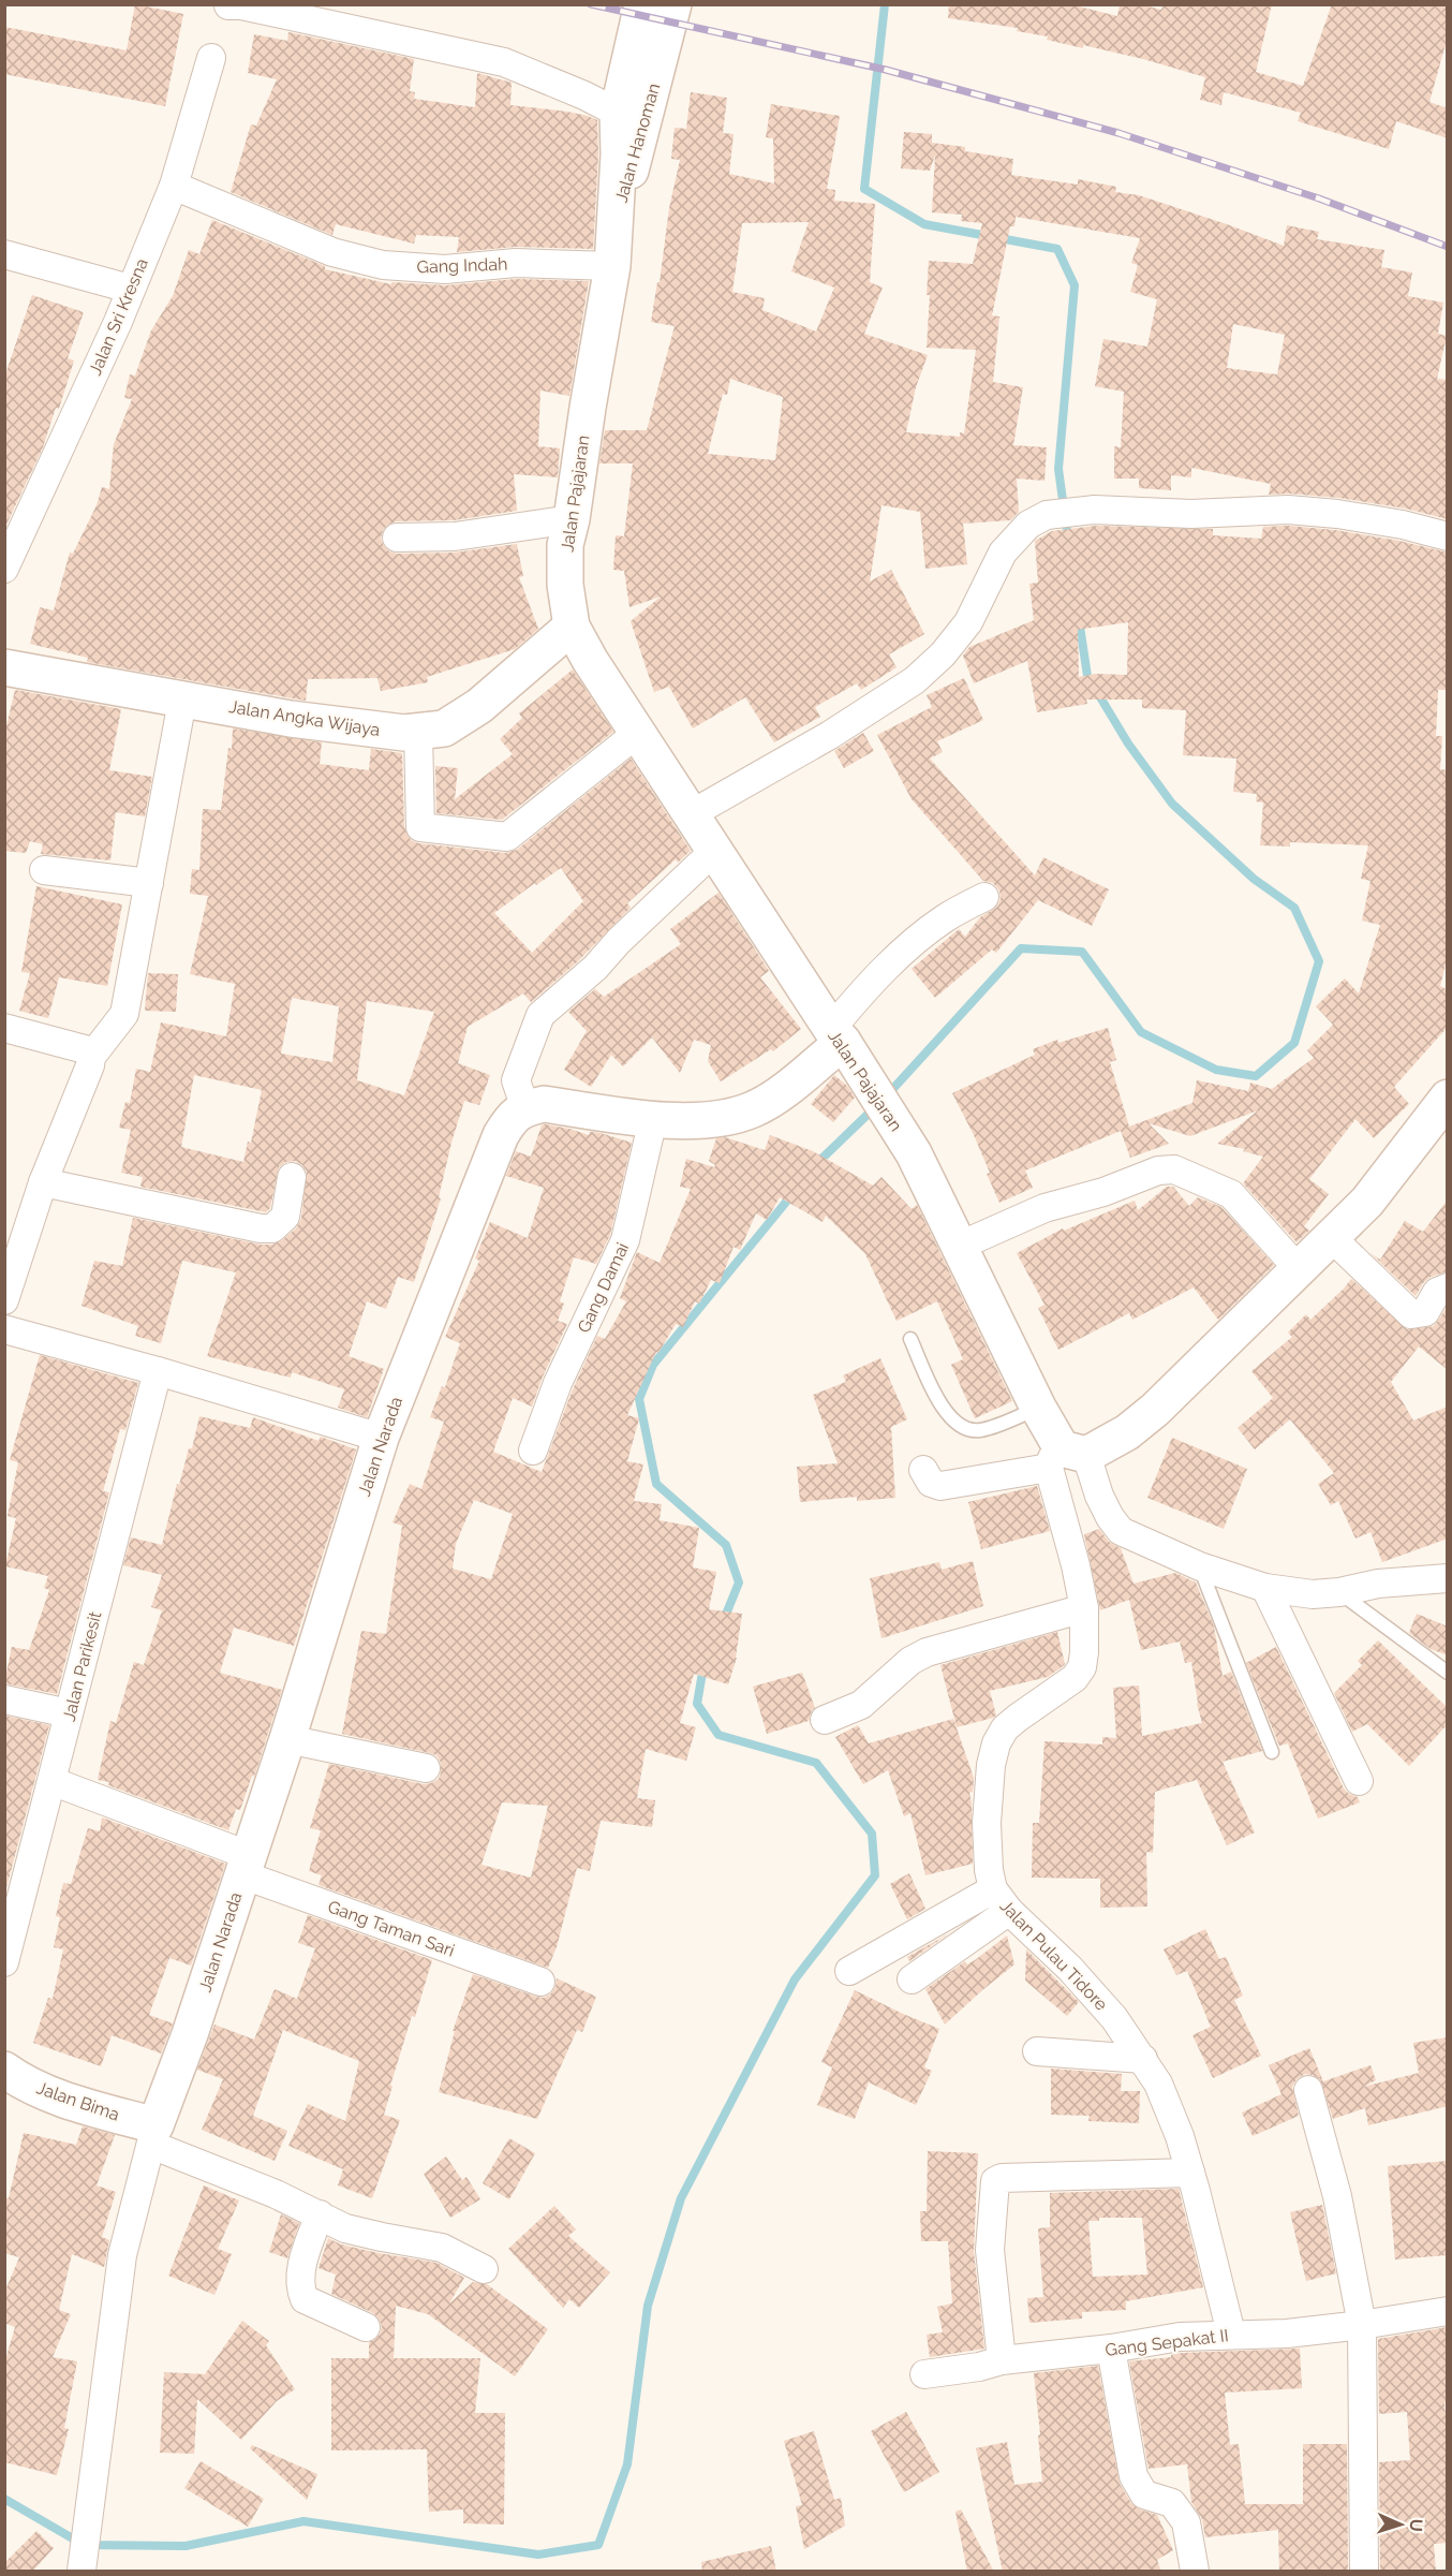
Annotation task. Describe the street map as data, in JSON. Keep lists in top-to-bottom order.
{
  "streets": {
    "main road": [
      "Jalan Hanoman",
      "Jalan Pajajaran",
      "Jalan Angka Wijaya",
      "Jalan Narada",
      "Jalan Bima"
    ],
    "street": [
      "Gang Indah",
      "Jalan Sri Kresna",
      "Gang Damai",
      "Jalan Parikesit",
      "Gang Taman Sari",
      "Jalan Pulau Tidore",
      "Gang Sepakat II"
    ]
  },
  "crossings": [
    ["Jalan Hanoman", "Jalan Pajajaran"],
    ["Gang Indah", "Jalan Sri Kresna"],
    ["Gang Indah", "Jalan Pajajaran"],
    ["Jalan Pajajaran", "Jalan Angka Wijaya"],
    ["Jalan Pajajaran", "Jalan Pulau Tidore"],
    ["Jalan Narada", "Gang Taman Sari"],
    ["Jalan Narada", "Jalan Bima"],
    ["Jalan Parikesit", "Gang Taman Sari"],
    ["Jalan Pulau Tidore", "Gang Sepakat II"]
  ],
  "north": "right"
}
